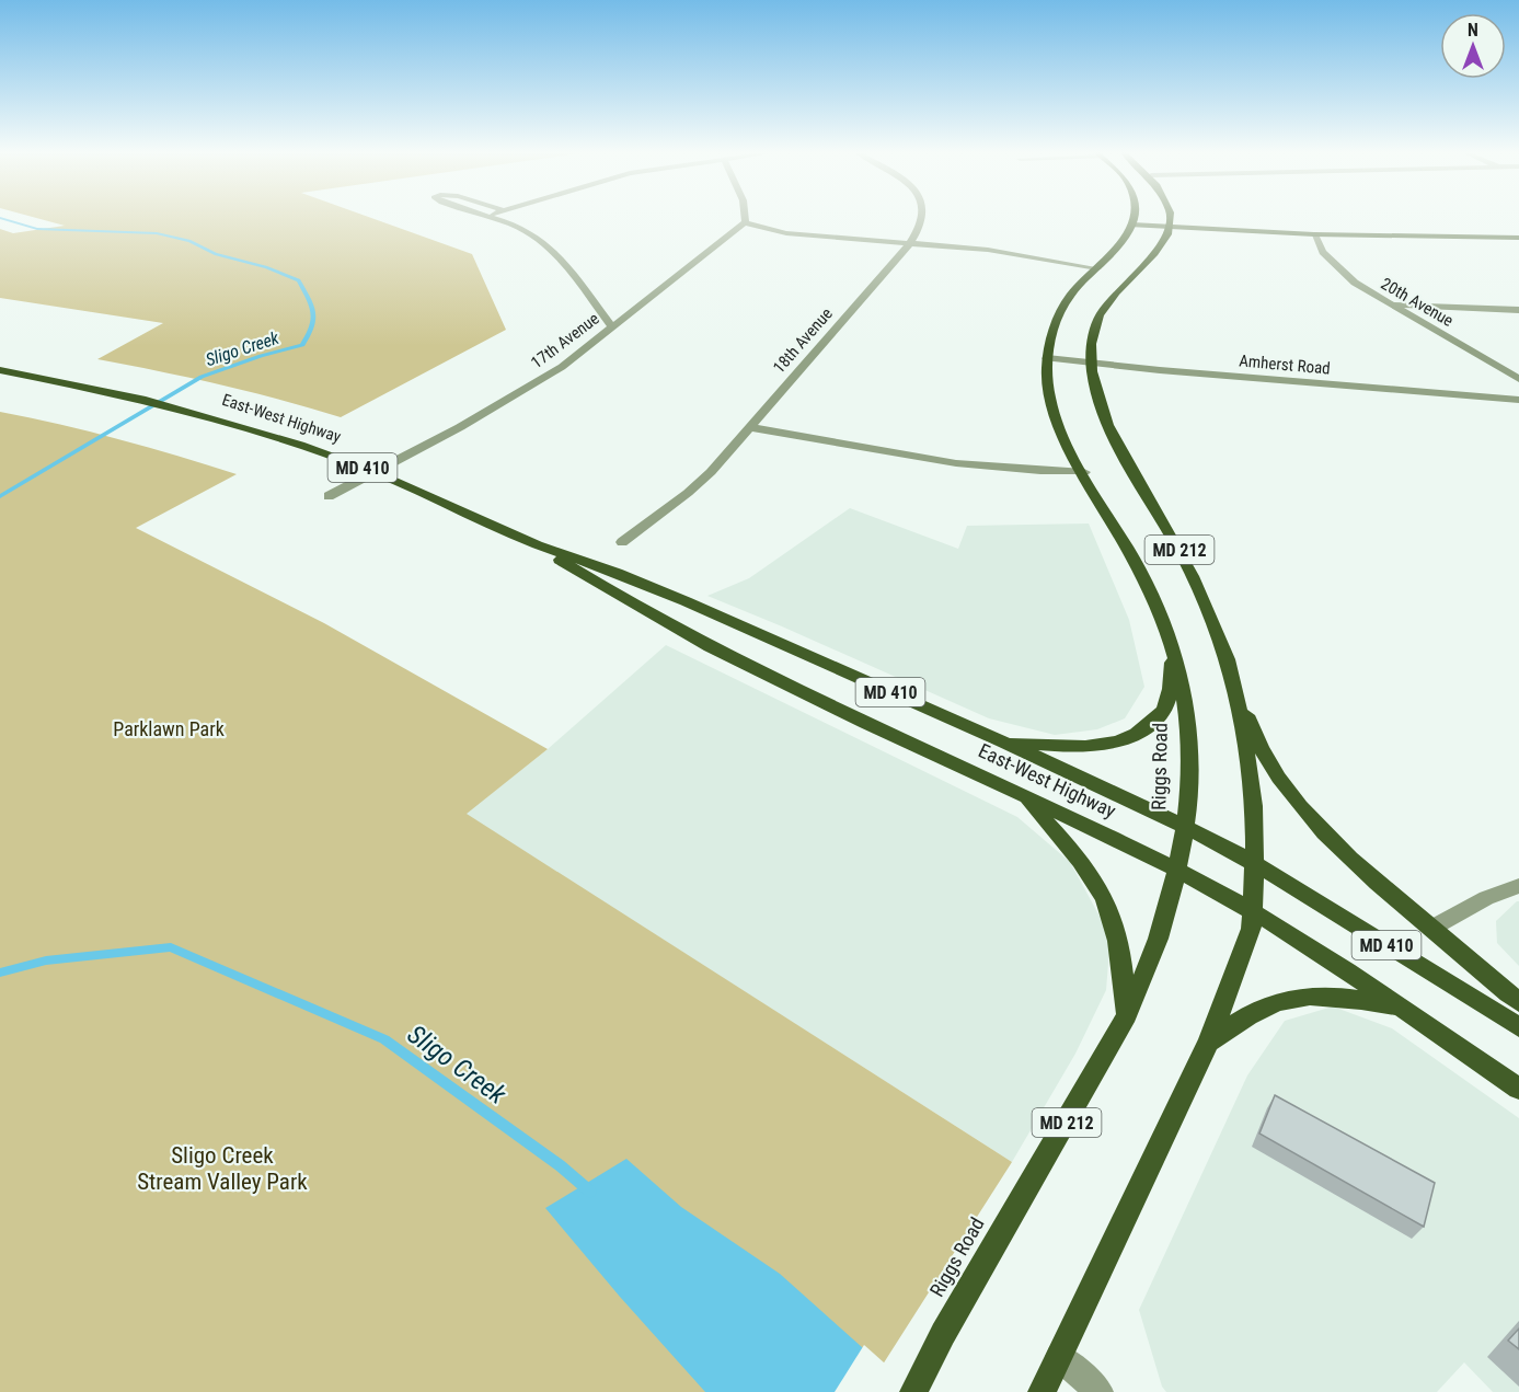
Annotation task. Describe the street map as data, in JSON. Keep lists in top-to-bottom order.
{
  "streets": {
    "main road": [
      "East-West Highway",
      "MD 410",
      "MD 212",
      "Riggs Road"
    ],
    "street": [
      "20th Avenue",
      "17th Avenue",
      "18th Avenue",
      "Amherst Road"
    ]
  },
  "crossings": [
    ["17th Avenue", "East-West Highway"],
    ["Amherst Road", "MD 212"],
    ["Amherst Road", "Riggs Road"],
    ["East-West Highway", "MD 212"],
    ["East-West Highway", "Riggs Road"]
  ],
  "water": ["Sligo Creek"],
  "parks": ["Parklawn Park", "Sligo Creek Stream Valley Park"],
  "north": "top"
}
